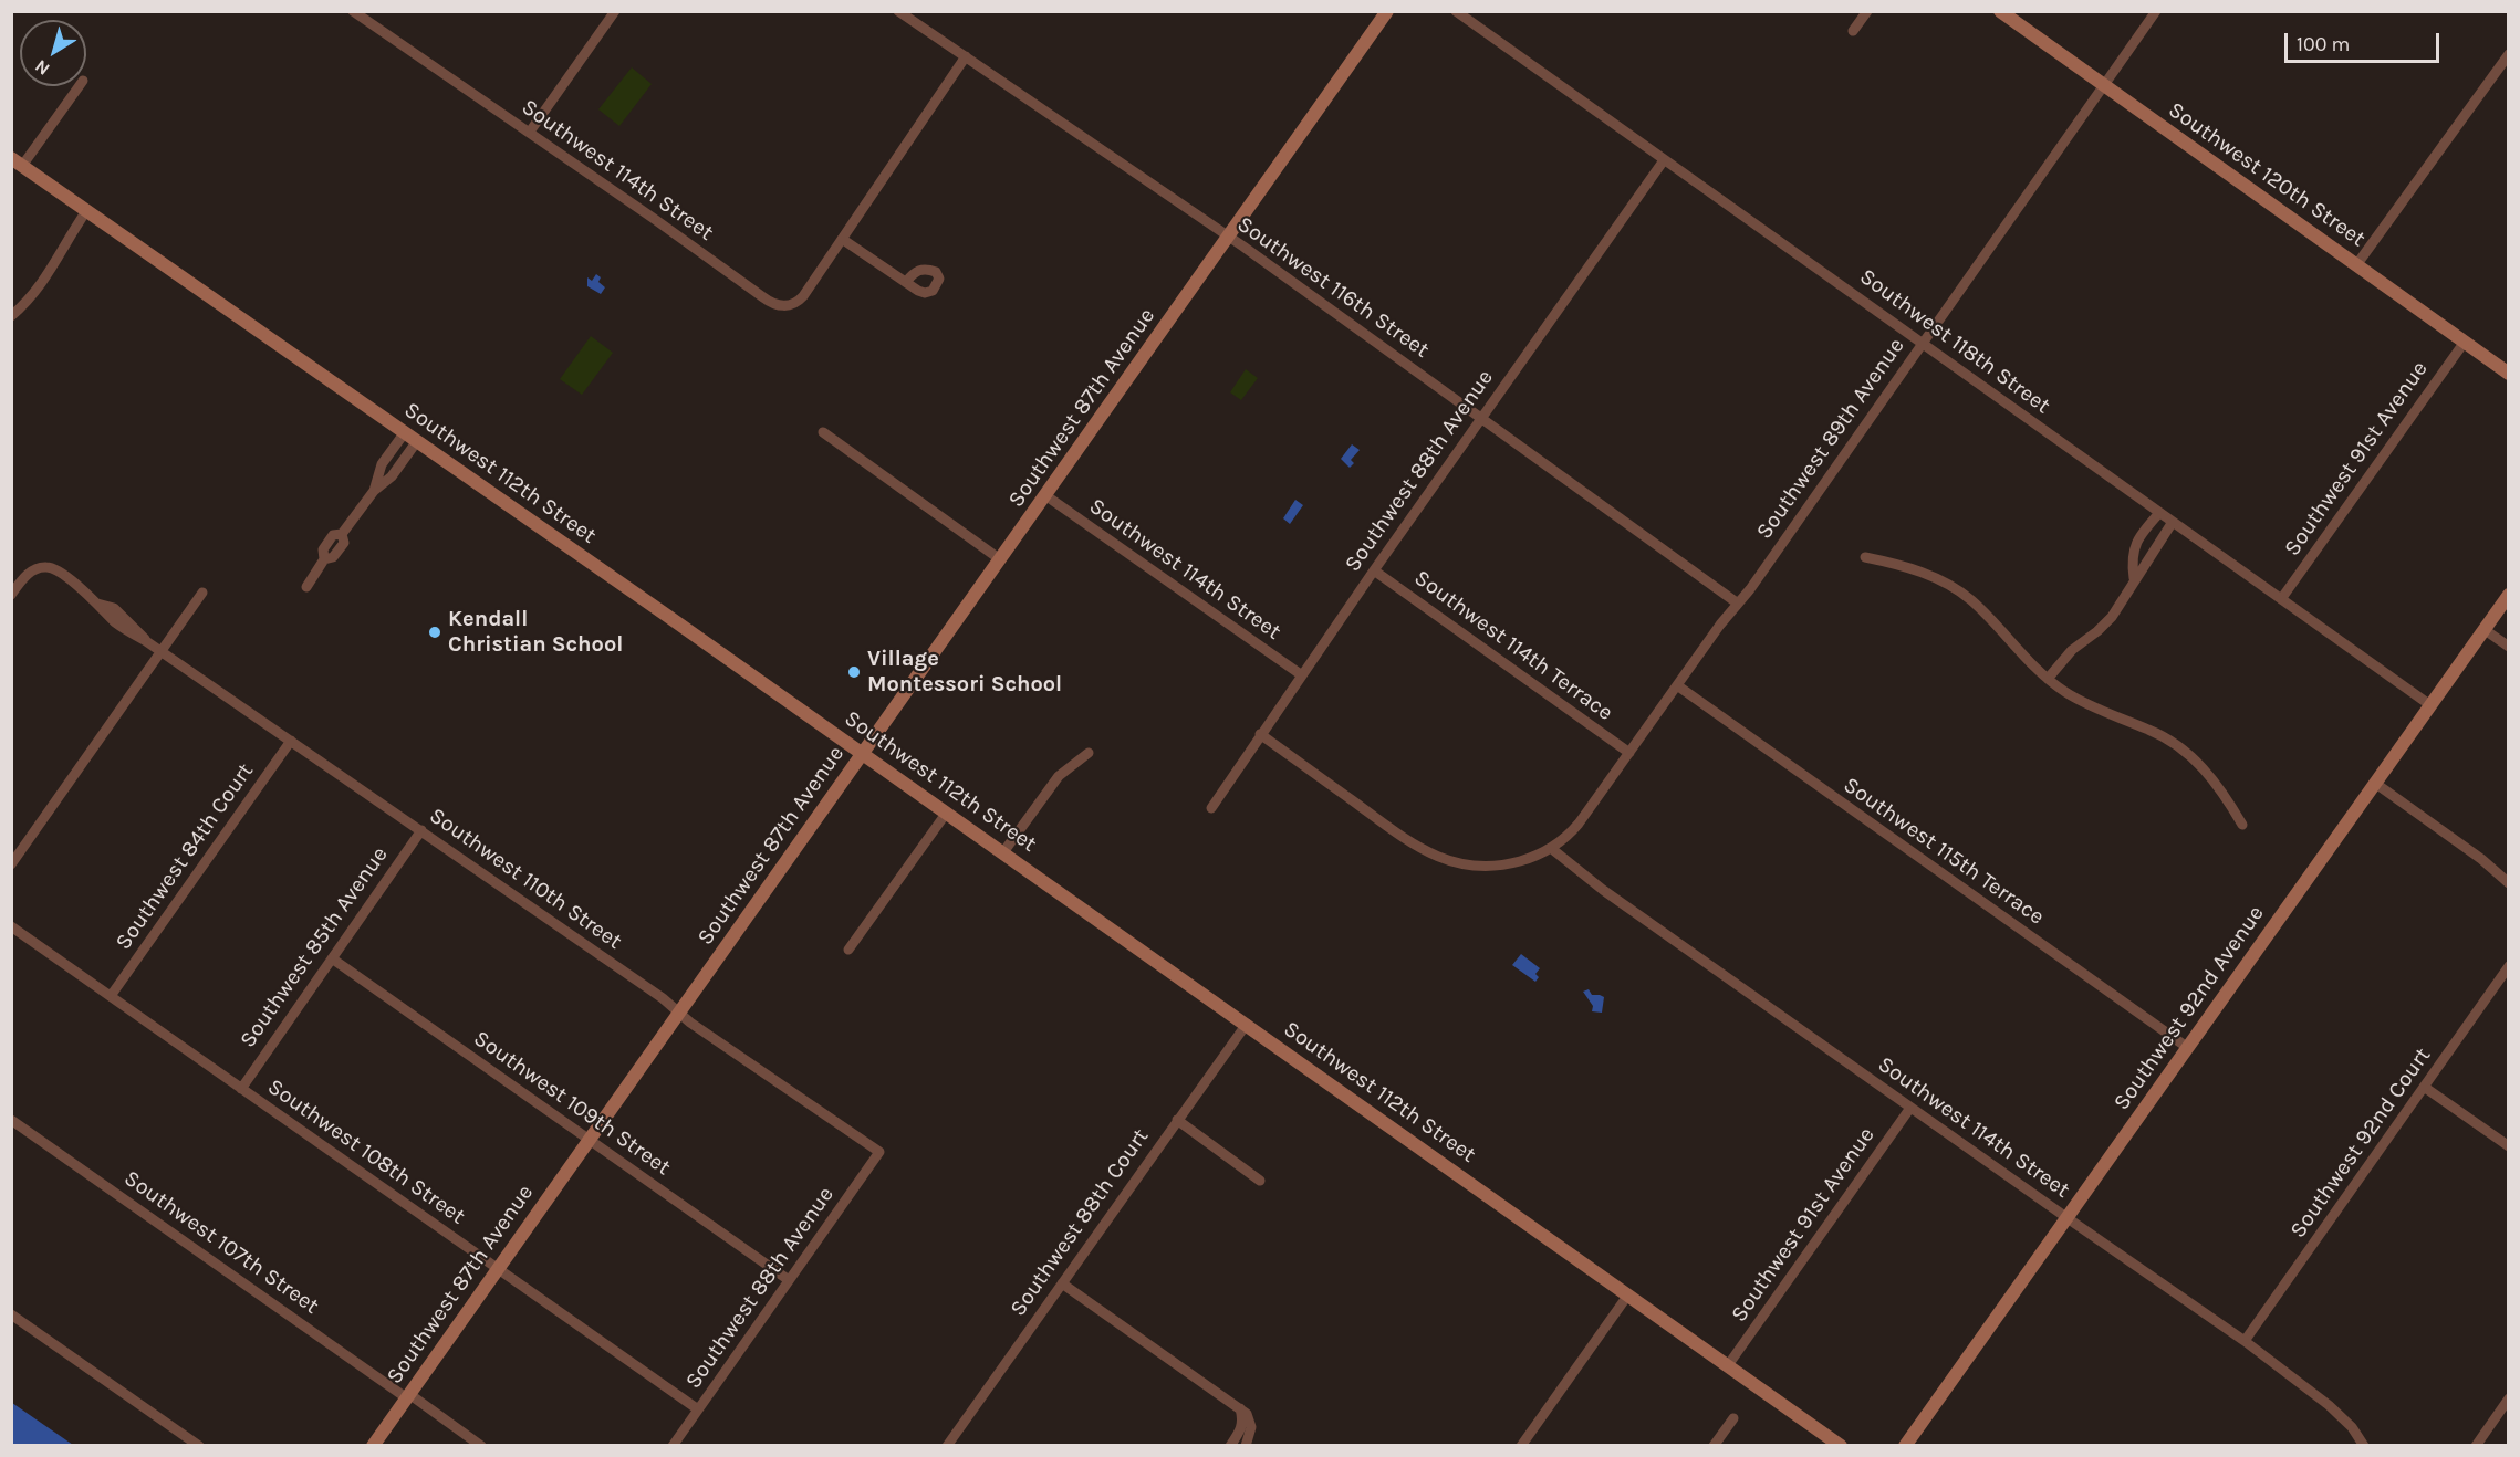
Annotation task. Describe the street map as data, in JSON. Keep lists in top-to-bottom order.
{
  "streets": {
    "main road": [
      "Southwest 120th Street",
      "Southwest 87th Avenue",
      "Southwest 112th Street",
      "Southwest 92nd Avenue"
    ],
    "street": [
      "Southwest 114th Street",
      "Southwest 116th Street",
      "Southwest 118th Street",
      "Southwest 89th Avenue",
      "Southwest 91st Avenue",
      "Southwest 88th Avenue",
      "Southwest 114th Terrace",
      "Southwest 115th Terrace",
      "Southwest 84th Court",
      "Southwest 110th Street",
      "Southwest 85th Avenue",
      "Southwest 109th Street",
      "Southwest 92nd Court",
      "Southwest 108th Street",
      "Southwest 88th Court",
      "Southwest 107th Street"
    ]
  },
  "crossings": [
    ["Southwest 114th Street", "Southwest 87th Avenue"],
    ["Southwest 114th Street", "Southwest 89th Avenue"],
    ["Southwest 114th Street", "Southwest 91st Avenue"],
    ["Southwest 114th Street", "Southwest 88th Avenue"],
    ["Southwest 114th Street", "Southwest 92nd Avenue"],
    ["Southwest 114th Street", "Southwest 92nd Court"],
    ["Southwest 120th Street", "Southwest 89th Avenue"],
    ["Southwest 120th Street", "Southwest 91st Avenue"],
    ["Southwest 116th Street", "Southwest 87th Avenue"],
    ["Southwest 116th Street", "Southwest 89th Avenue"],
    ["Southwest 116th Street", "Southwest 88th Avenue"],
    ["Southwest 118th Street", "Southwest 89th Avenue"],
    ["Southwest 118th Street", "Southwest 91st Avenue"],
    ["Southwest 118th Street", "Southwest 88th Avenue"],
    ["Southwest 118th Street", "Southwest 92nd Avenue"],
    ["Southwest 87th Avenue", "Southwest 112th Street"],
    ["Southwest 87th Avenue", "Southwest 110th Street"],
    ["Southwest 87th Avenue", "Southwest 109th Street"],
    ["Southwest 87th Avenue", "Southwest 108th Street"],
    ["Southwest 87th Avenue", "Southwest 107th Street"],
    ["Southwest 89th Avenue", "Southwest 114th Terrace"],
    ["Southwest 89th Avenue", "Southwest 115th Terrace"],
    ["Southwest 91st Avenue", "Southwest 112th Street"],
    ["Southwest 88th Avenue", "Southwest 114th Terrace"],
    ["Southwest 88th Avenue", "Southwest 110th Street"],
    ["Southwest 88th Avenue", "Southwest 109th Street"],
    ["Southwest 88th Avenue", "Southwest 108th Street"],
    ["Southwest 112th Street", "Southwest 88th Court"],
    ["Southwest 115th Terrace", "Southwest 92nd Avenue"],
    ["Southwest 84th Court", "Southwest 110th Street"],
    ["Southwest 84th Court", "Southwest 108th Street"],
    ["Southwest 110th Street", "Southwest 85th Avenue"],
    ["Southwest 85th Avenue", "Southwest 109th Street"],
    ["Southwest 85th Avenue", "Southwest 108th Street"]
  ],
  "places": ["Kendall Christian School", "Village Montessori School"],
  "scale_bar": "100 m",
  "north": "bottom left"
}
